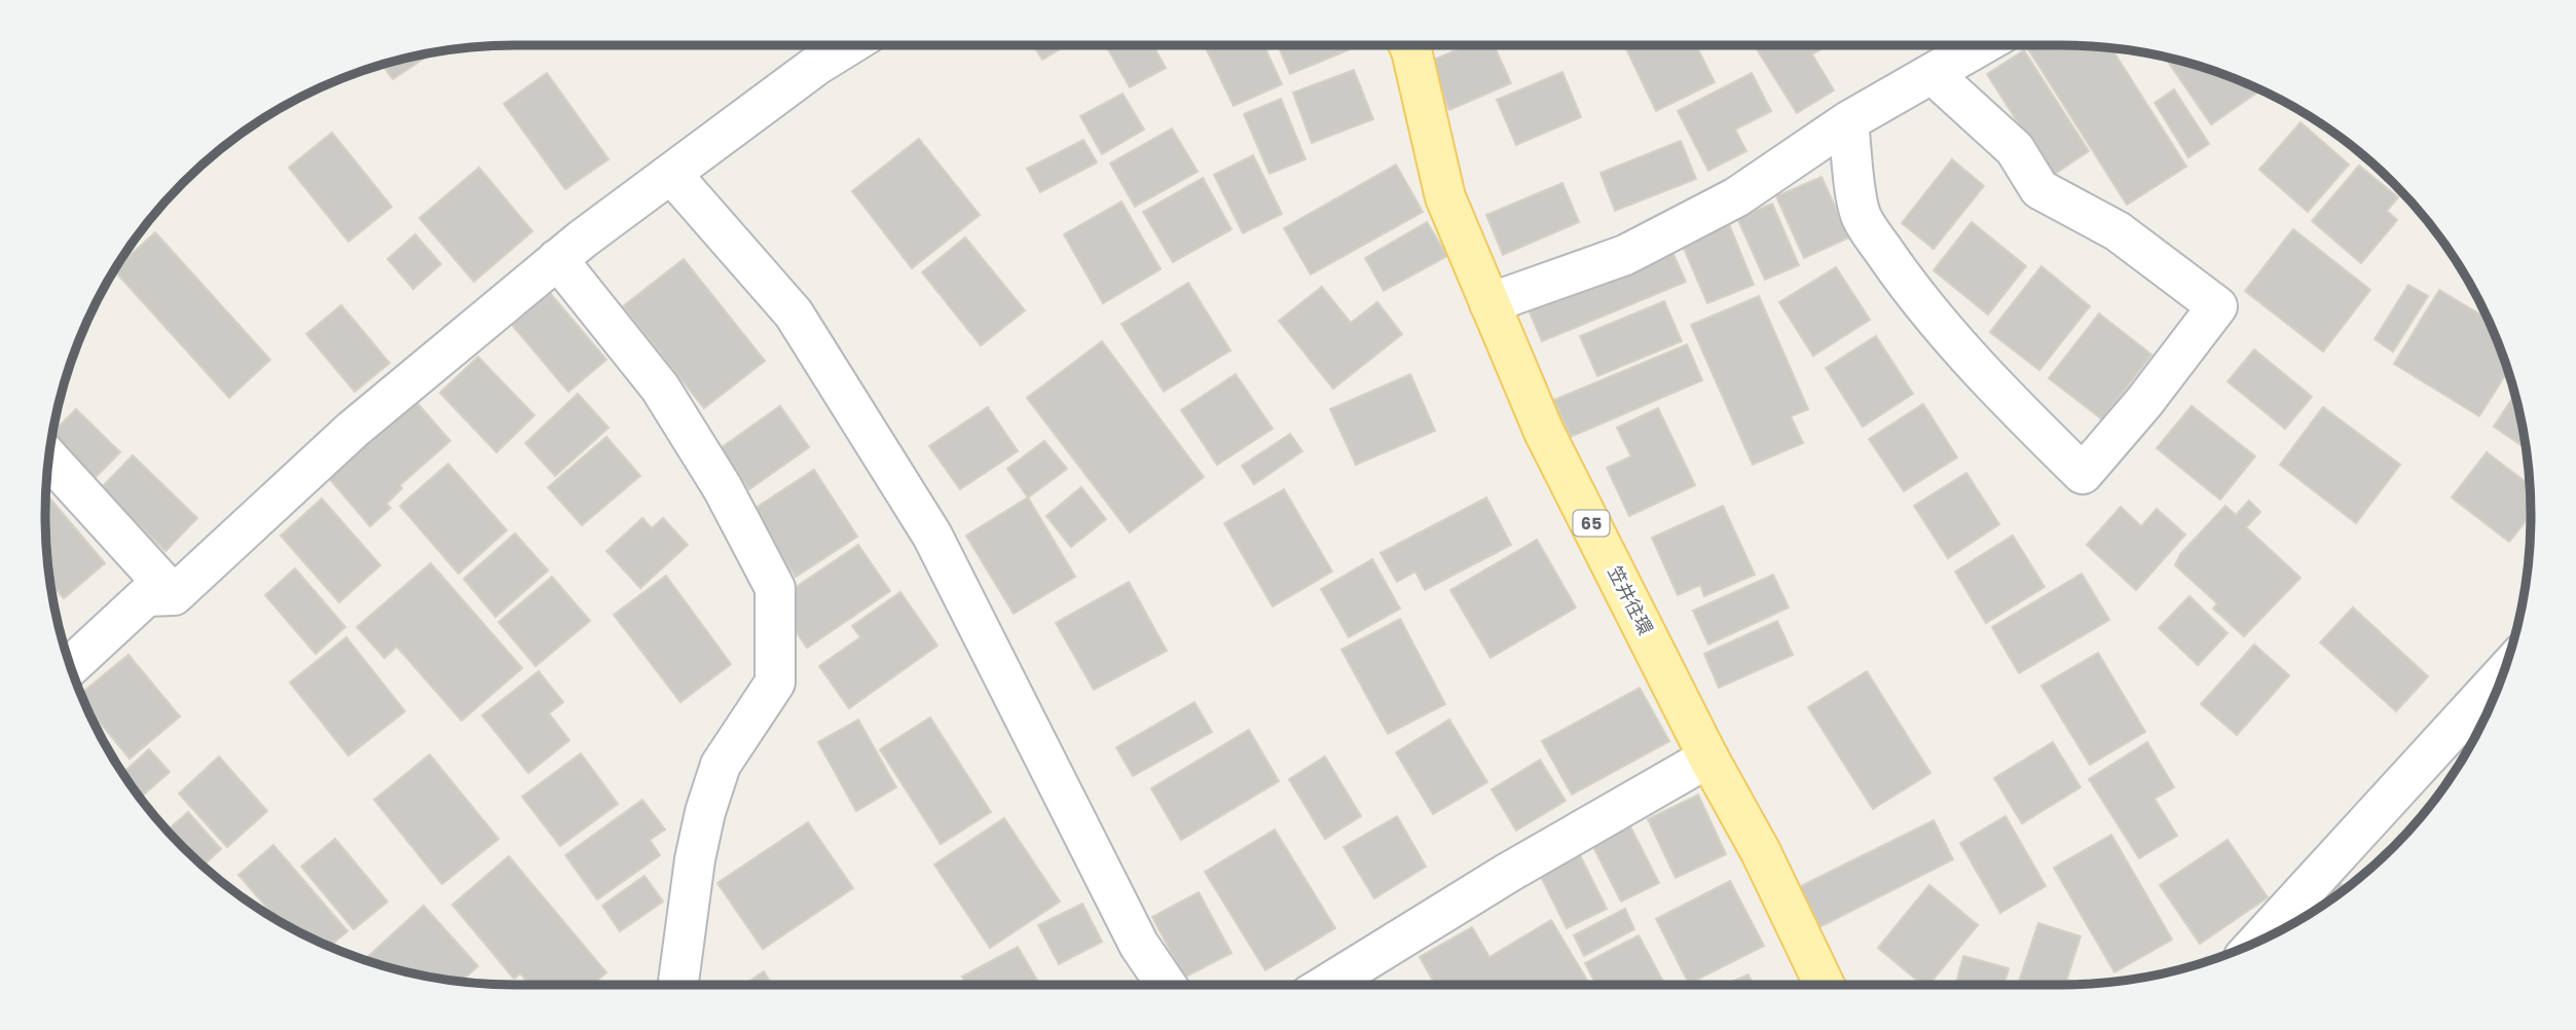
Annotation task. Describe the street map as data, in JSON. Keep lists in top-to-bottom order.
{
  "streets": {
    "main road": ["65", "笠井往環"]
  }
}
